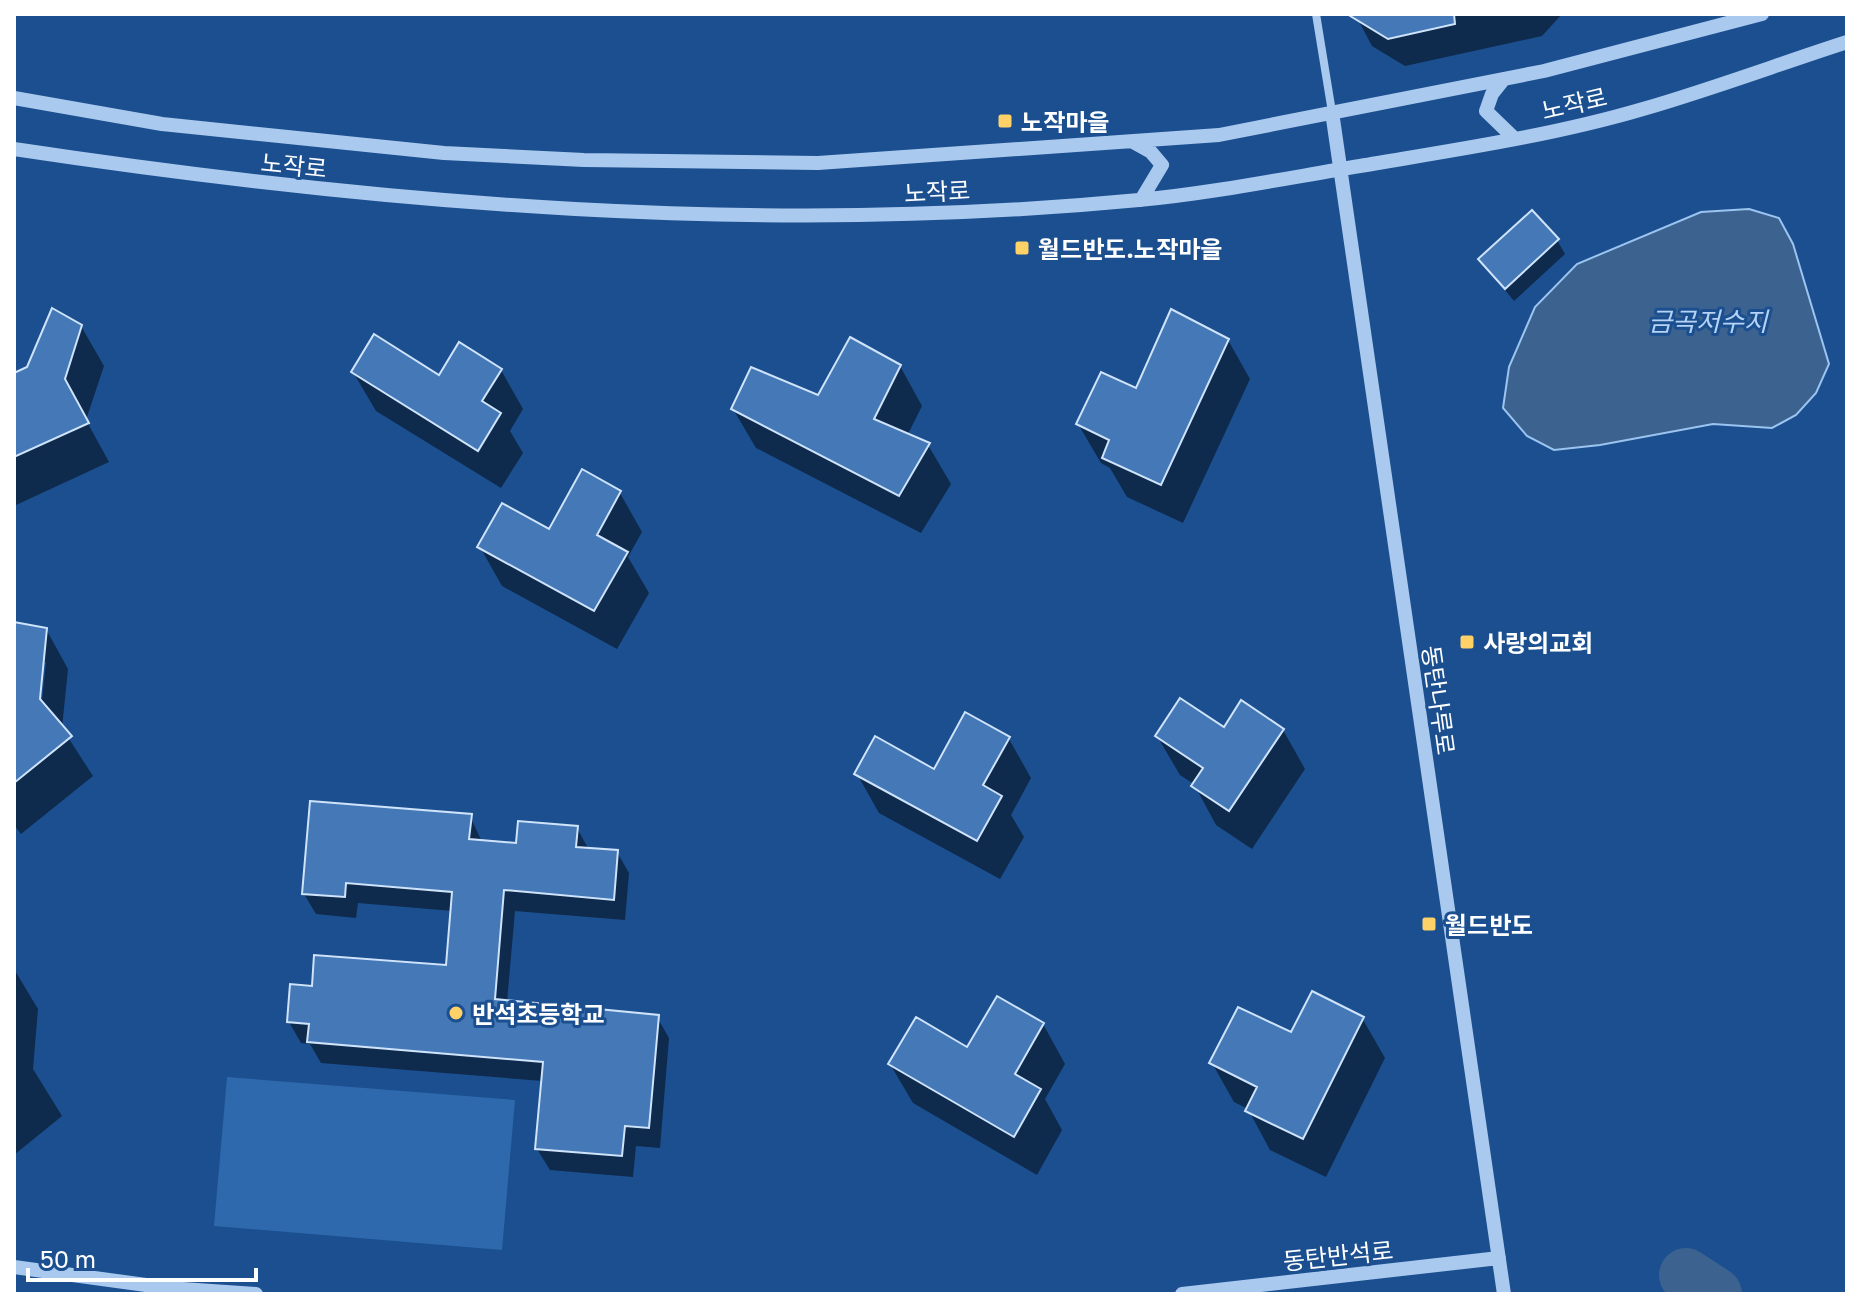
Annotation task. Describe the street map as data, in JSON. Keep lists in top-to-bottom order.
{
  "streets": {
    "street": ["노작로", "동탄나루로", "동탄반석로"]
  },
  "crossings": [
    ["노작로", "동탄나루로"],
    ["동탄나루로", "동탄반석로"]
  ],
  "water": ["금곡저수지"],
  "places": {
    "transit": [
      "노작마을",
      "월드반도.노작마을",
      "사랑의교회",
      "월드반도"
    ],
    "other": ["반석초등학교"]
  },
  "scale_bar": "50 m"
}
